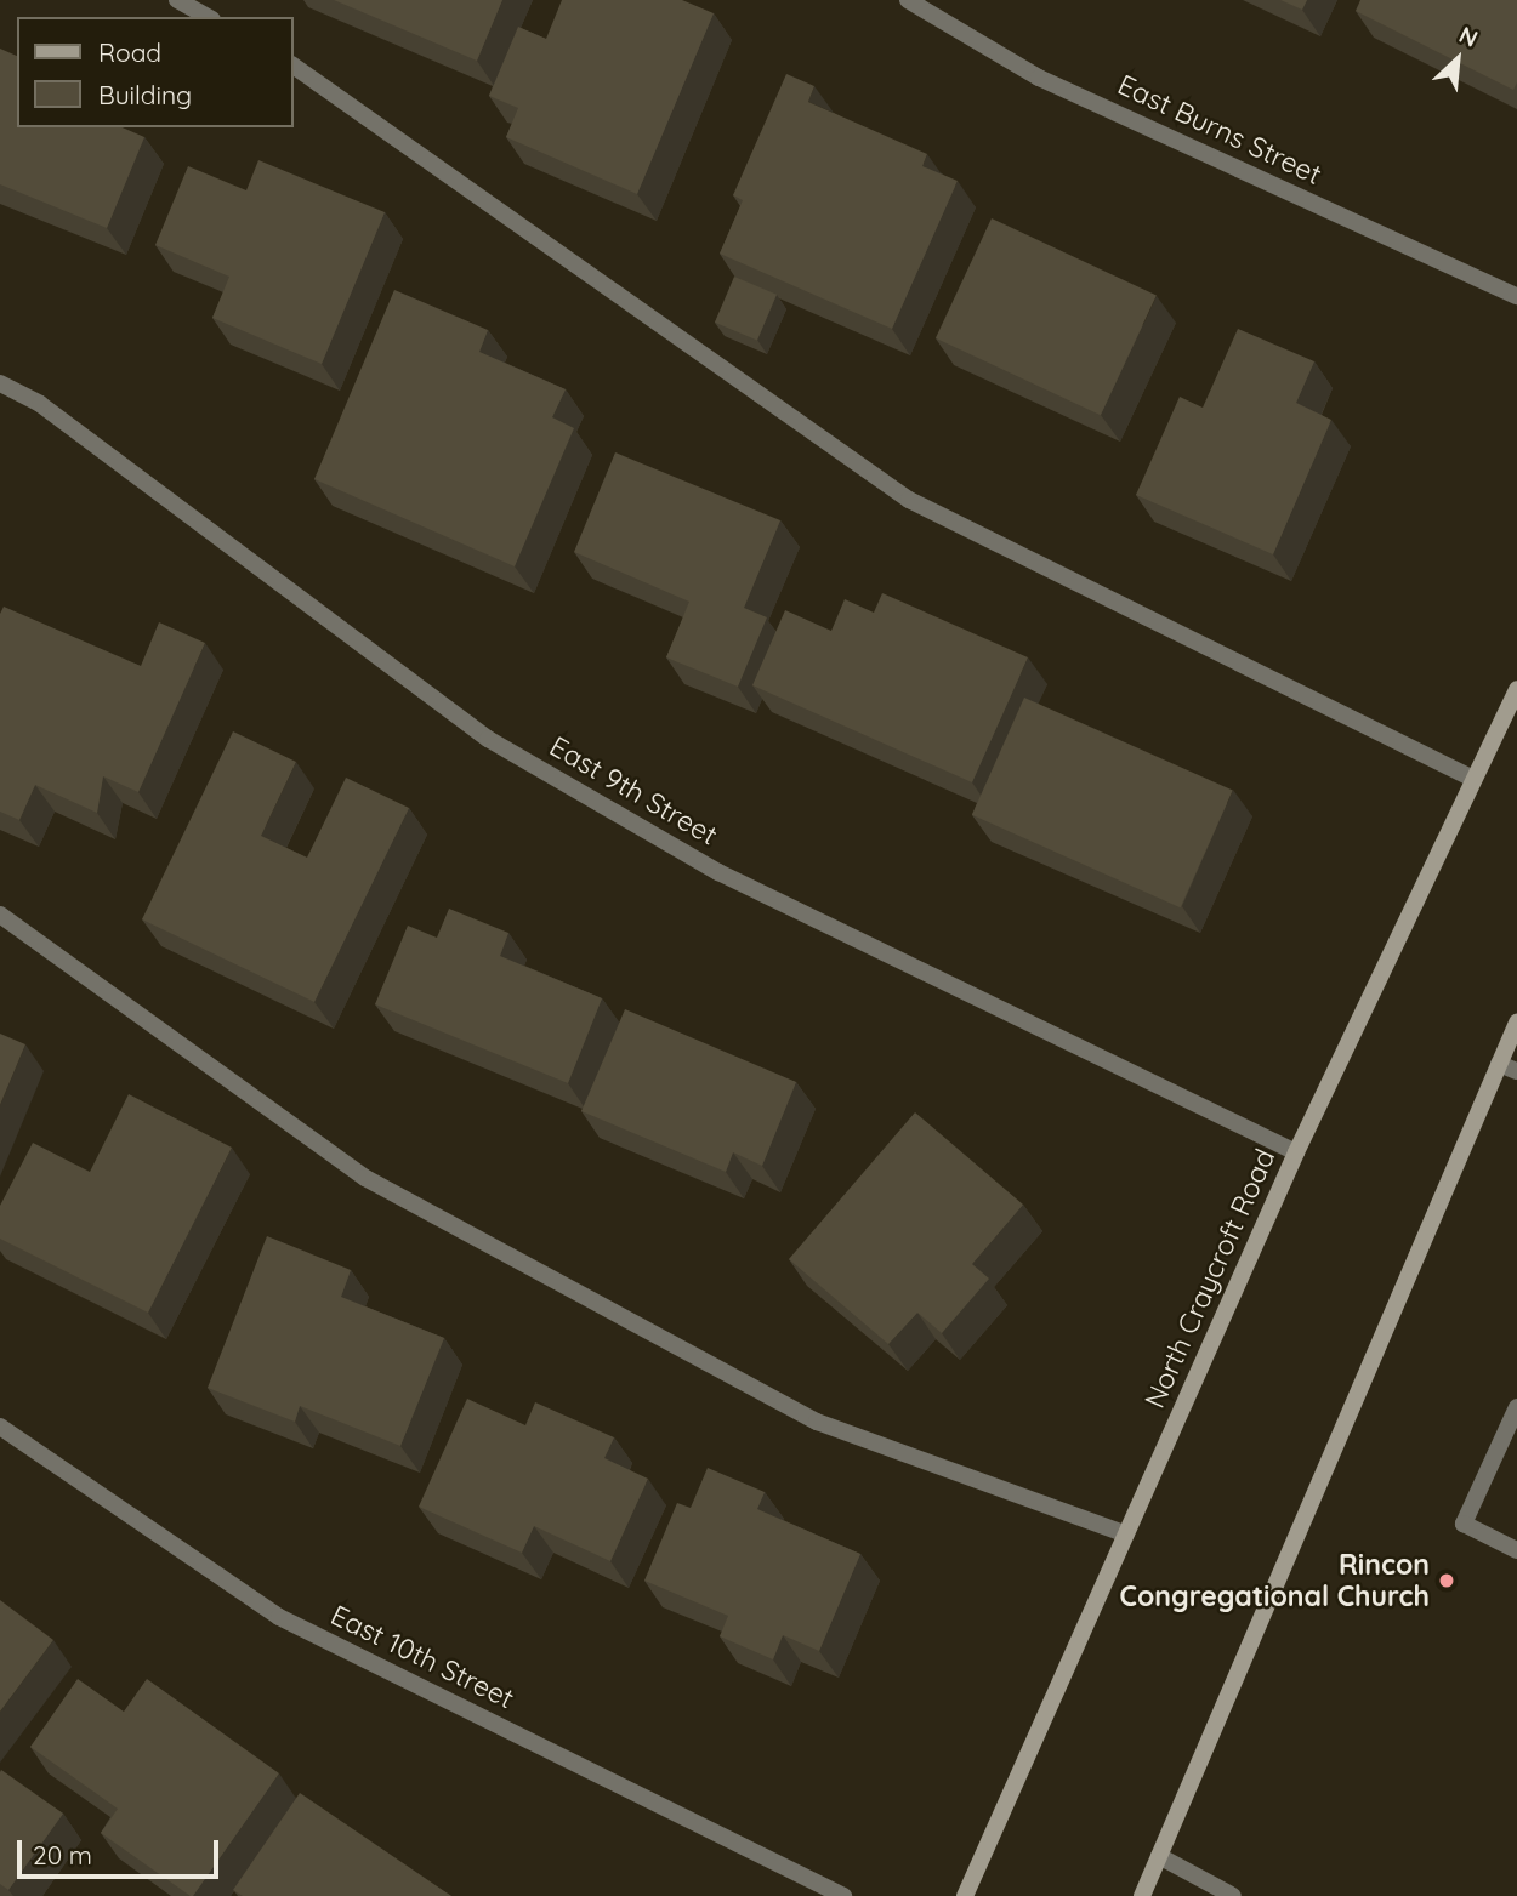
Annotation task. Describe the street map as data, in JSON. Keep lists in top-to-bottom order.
{
  "streets": {
    "main road": ["North Craycroft Road"],
    "street": ["East Burns Street", "East 9th Street", "East 10th Street"]
  },
  "crossings": [
    ["East 9th Street", "North Craycroft Road"]
  ],
  "places": ["Rincon Congregational Church"],
  "legend": ["Road", "Building"],
  "scale_bar": "20 m",
  "north": "top right"
}
